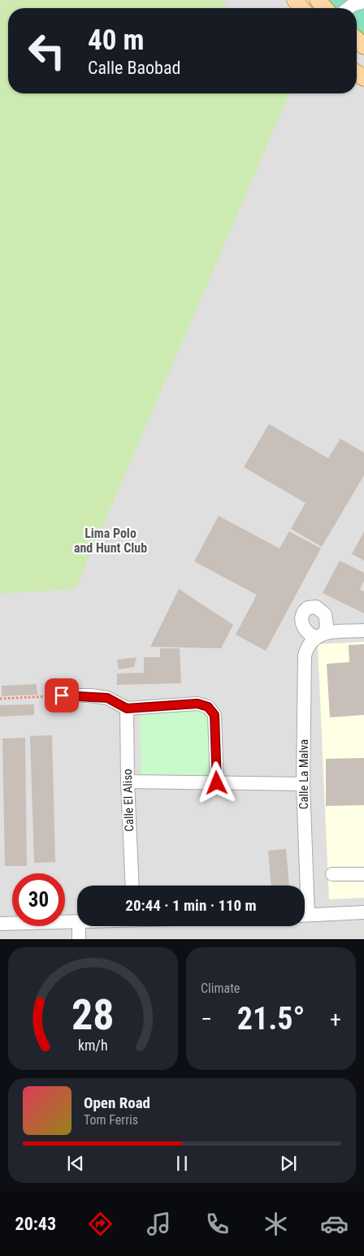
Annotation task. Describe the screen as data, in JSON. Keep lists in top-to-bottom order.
{
  "streets": {
    "street": ["Calle La Malva", "Calle El Aliso"]
  },
  "districts": ["Lima Polo and Hunt Club"],
  "page": {
    "turn": ["40 m", "Calle Baobad"],
    "limit": "30",
    "trip": "20:44 · 1 min · 110 m",
    "tile": "Climate",
    "heat": ["−", "21.5°", "+"],
    "song": ["Open Road", "Tom Ferris"],
    "tabs": "20:43",
    "gauge": ["28", "km/h"]
  }
}
